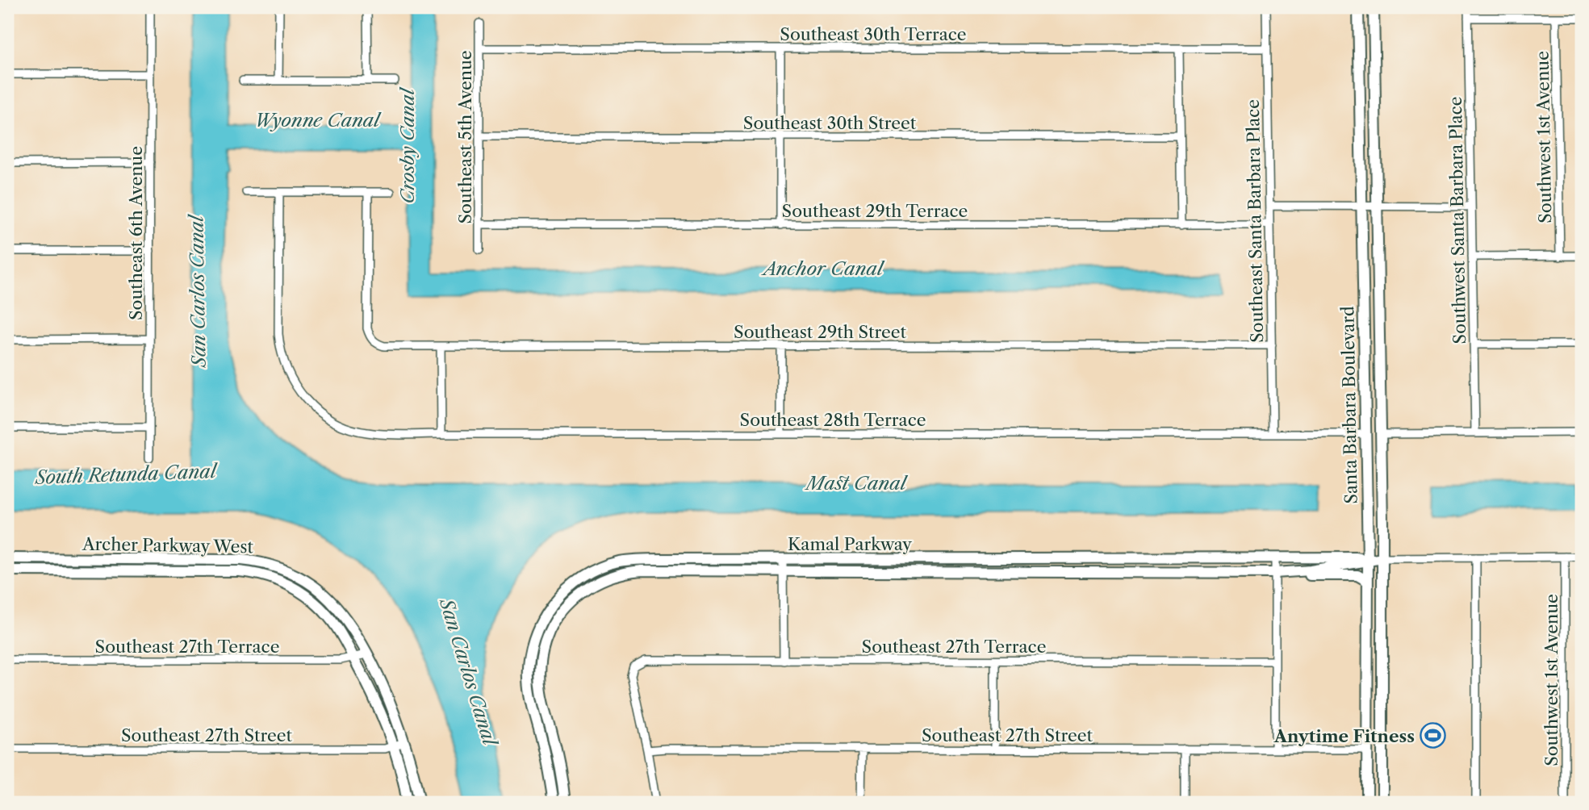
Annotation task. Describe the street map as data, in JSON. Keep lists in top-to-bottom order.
{
  "streets": {
    "street": [
      "Southeast 30th Terrace",
      "Southeast 30th Street",
      "Southeast 5th Avenue",
      "Southwest 1st Avenue",
      "Southeast 29th Terrace",
      "Southwest Santa Barbara Place",
      "Southeast Santa Barbara Place",
      "Southeast 6th Avenue",
      "Southeast 29th Street",
      "Santa Barbara Boulevard",
      "Southeast 28th Terrace",
      "Kamal Parkway",
      "Archer Parkway West",
      "Southeast 27th Terrace",
      "Southeast 27th Street"
    ]
  },
  "crossings": [
    ["Southeast 30th Terrace", "Southeast 5th Avenue"],
    ["Southeast 30th Terrace", "Southeast Santa Barbara Place"],
    ["Southeast 30th Street", "Southeast 5th Avenue"],
    ["Southeast 5th Avenue", "Southeast 29th Terrace"],
    ["Southeast 29th Terrace", "Southeast Santa Barbara Place"],
    ["Southeast Santa Barbara Place", "Southeast 29th Street"],
    ["Southeast Santa Barbara Place", "Southeast 28th Terrace"],
    ["Santa Barbara Boulevard", "Southeast 28th Terrace"],
    ["Santa Barbara Boulevard", "Kamal Parkway"],
    ["Santa Barbara Boulevard", "Southeast 27th Street"],
    ["Archer Parkway West", "Southeast 27th Terrace"],
    ["Archer Parkway West", "Southeast 27th Street"],
    ["Southeast 27th Terrace", "Southeast 27th Street"]
  ],
  "water": [
    "Wyonne Canal",
    "Crosby Canal",
    "Anchor Canal",
    "San Carlos Canal",
    "South Retunda Canal",
    "Mast Canal"
  ],
  "places": {
    "sports": ["Anytime Fitness"]
  }
}
